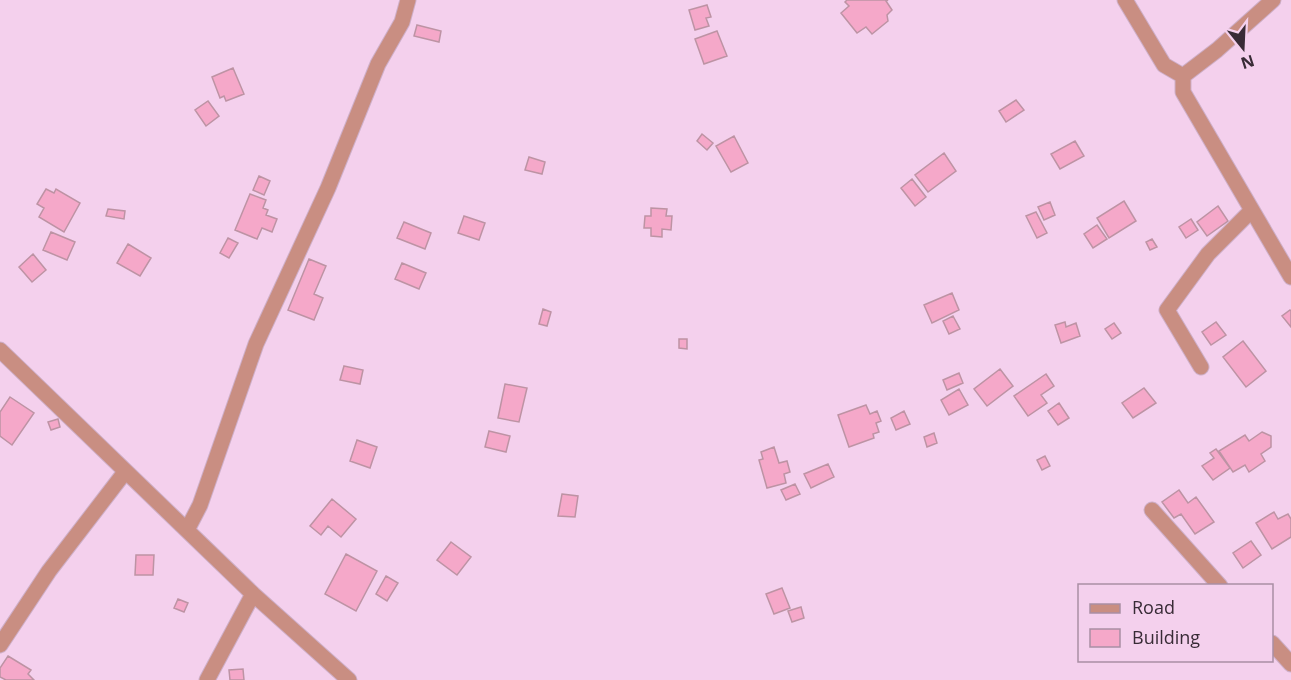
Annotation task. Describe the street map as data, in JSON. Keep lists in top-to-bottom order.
{
  "legend": ["Road", "Building"],
  "north": "bottom"
}
